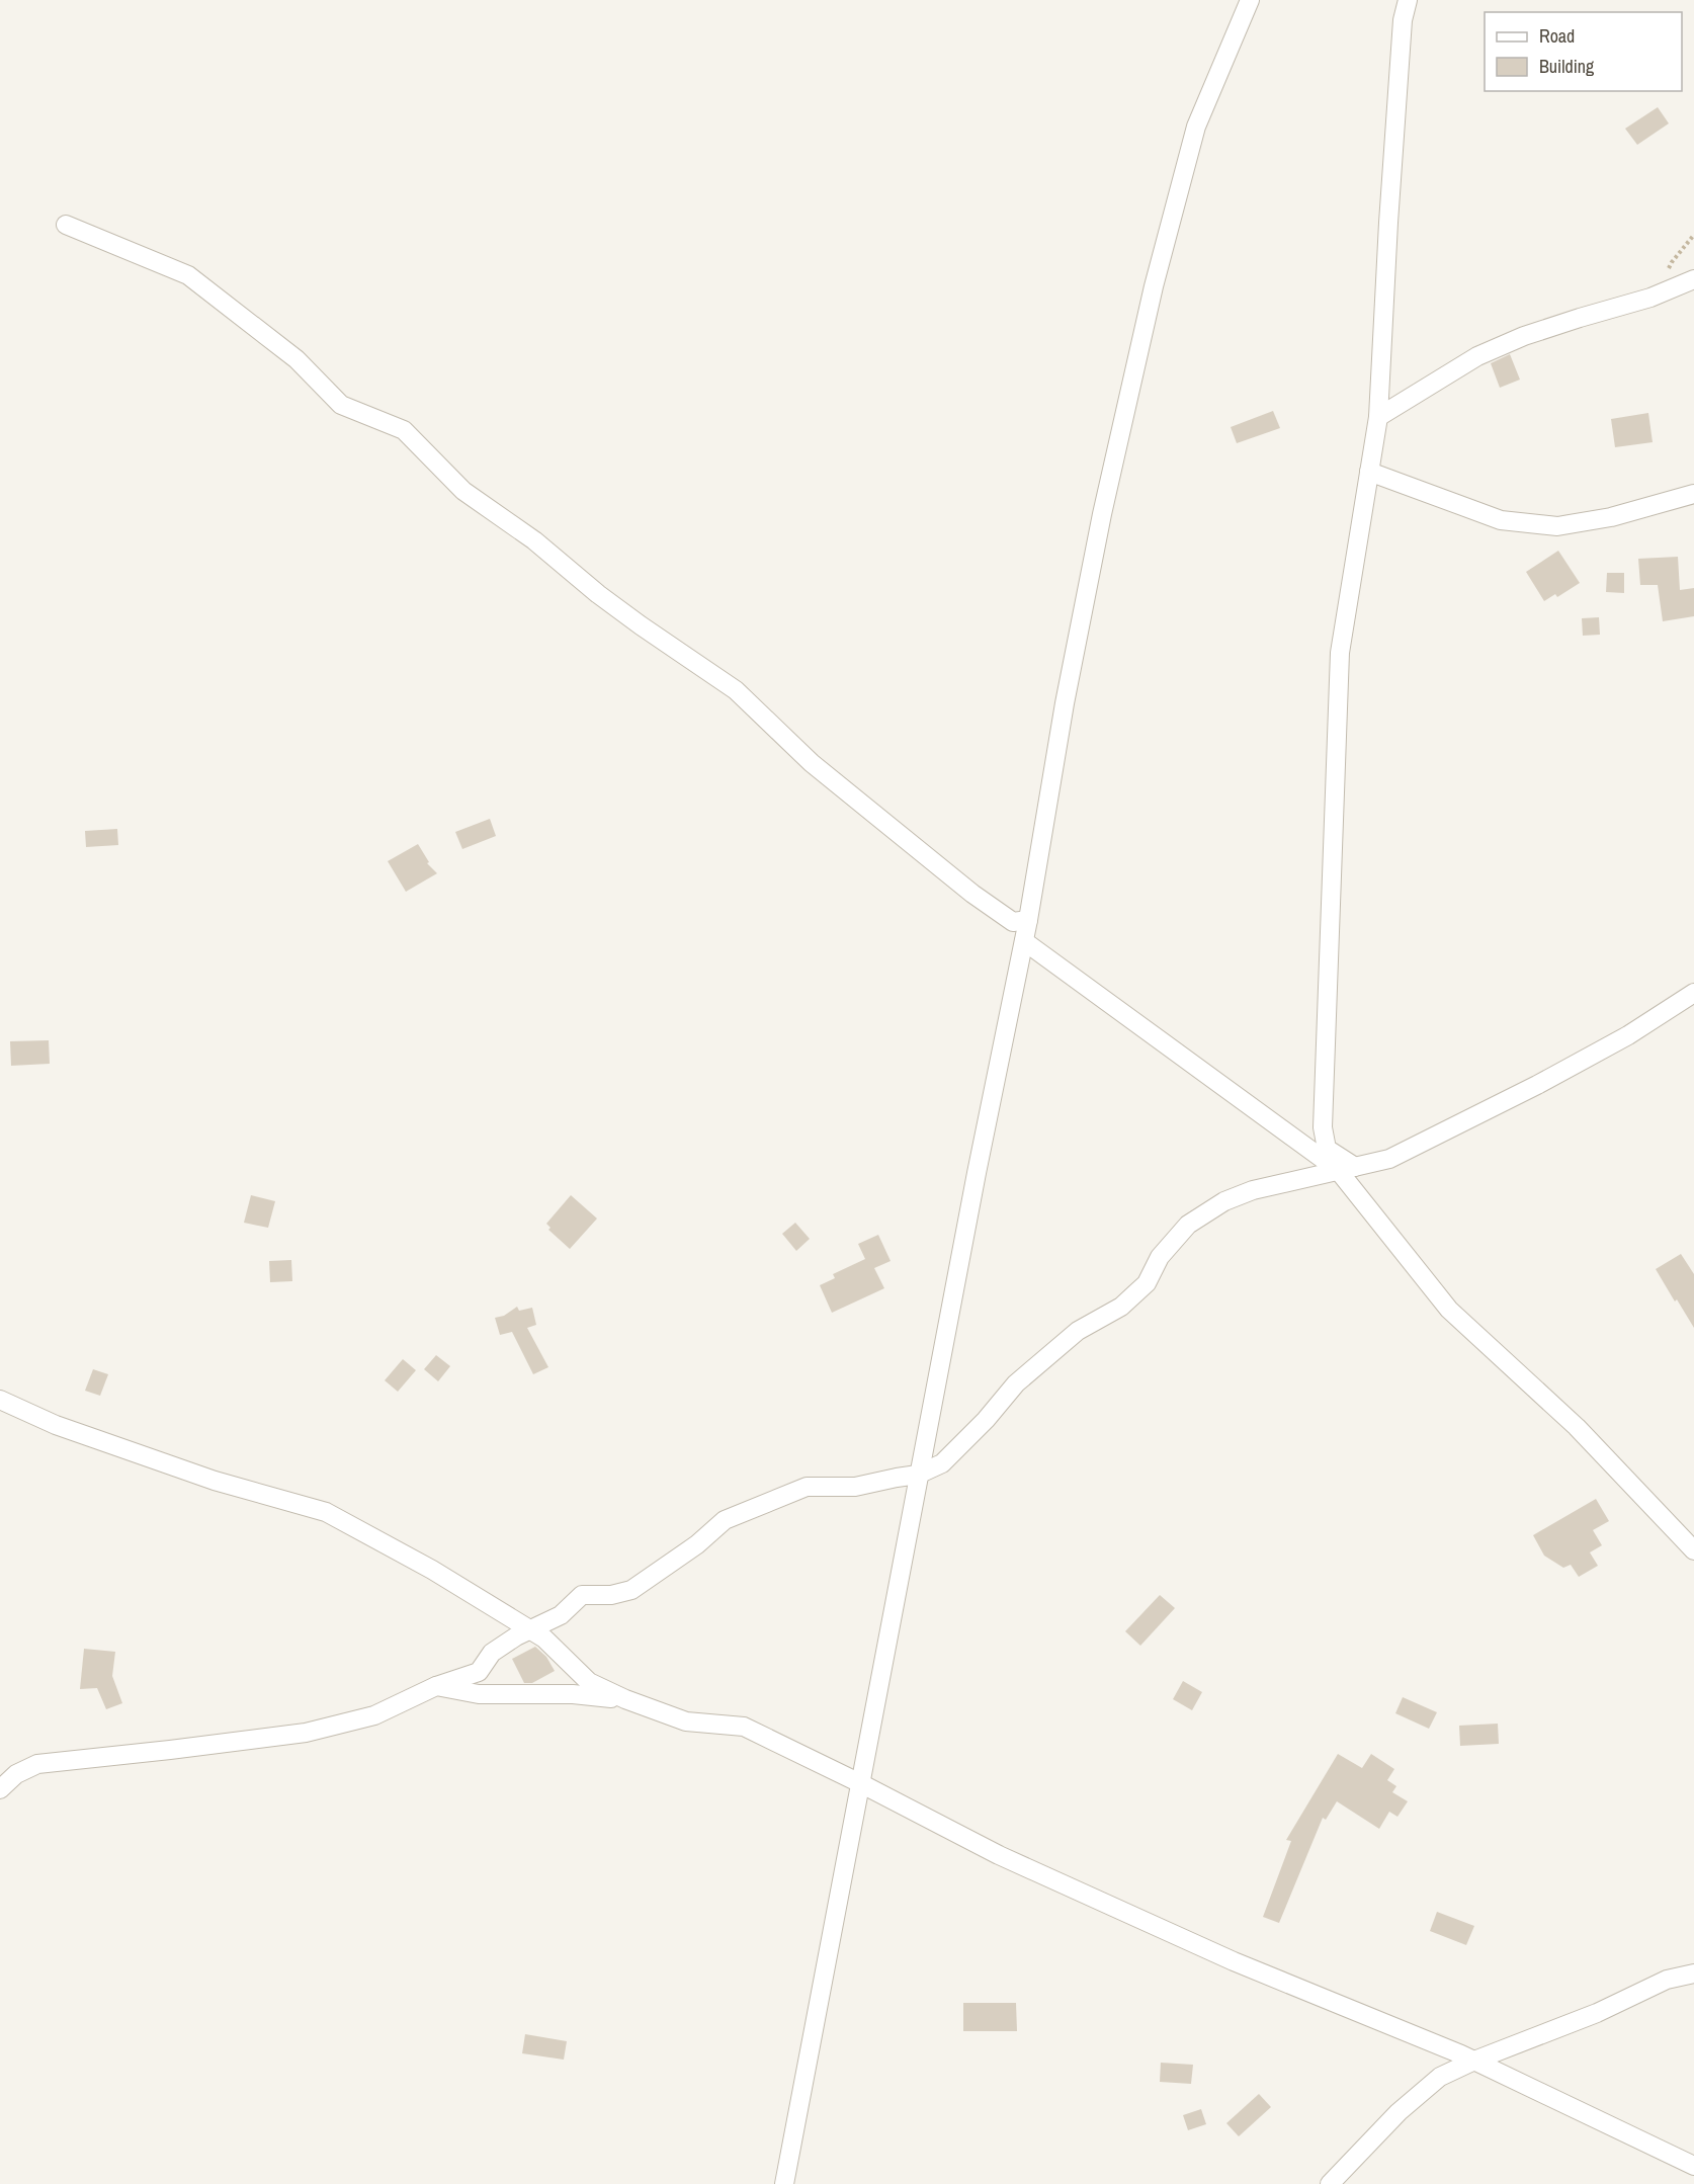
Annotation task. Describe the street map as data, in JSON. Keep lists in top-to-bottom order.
{
  "legend": ["Road", "Building"]
}
